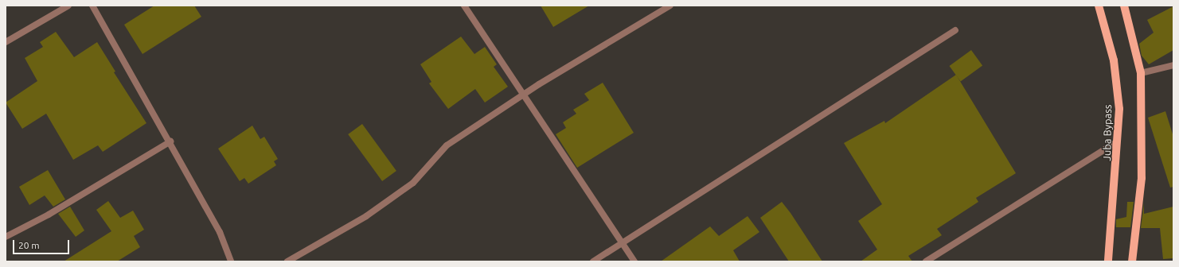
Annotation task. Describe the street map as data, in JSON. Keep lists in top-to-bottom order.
{
  "streets": {
    "main road": ["Juba Bypass"]
  },
  "scale_bar": "20 m"
}
